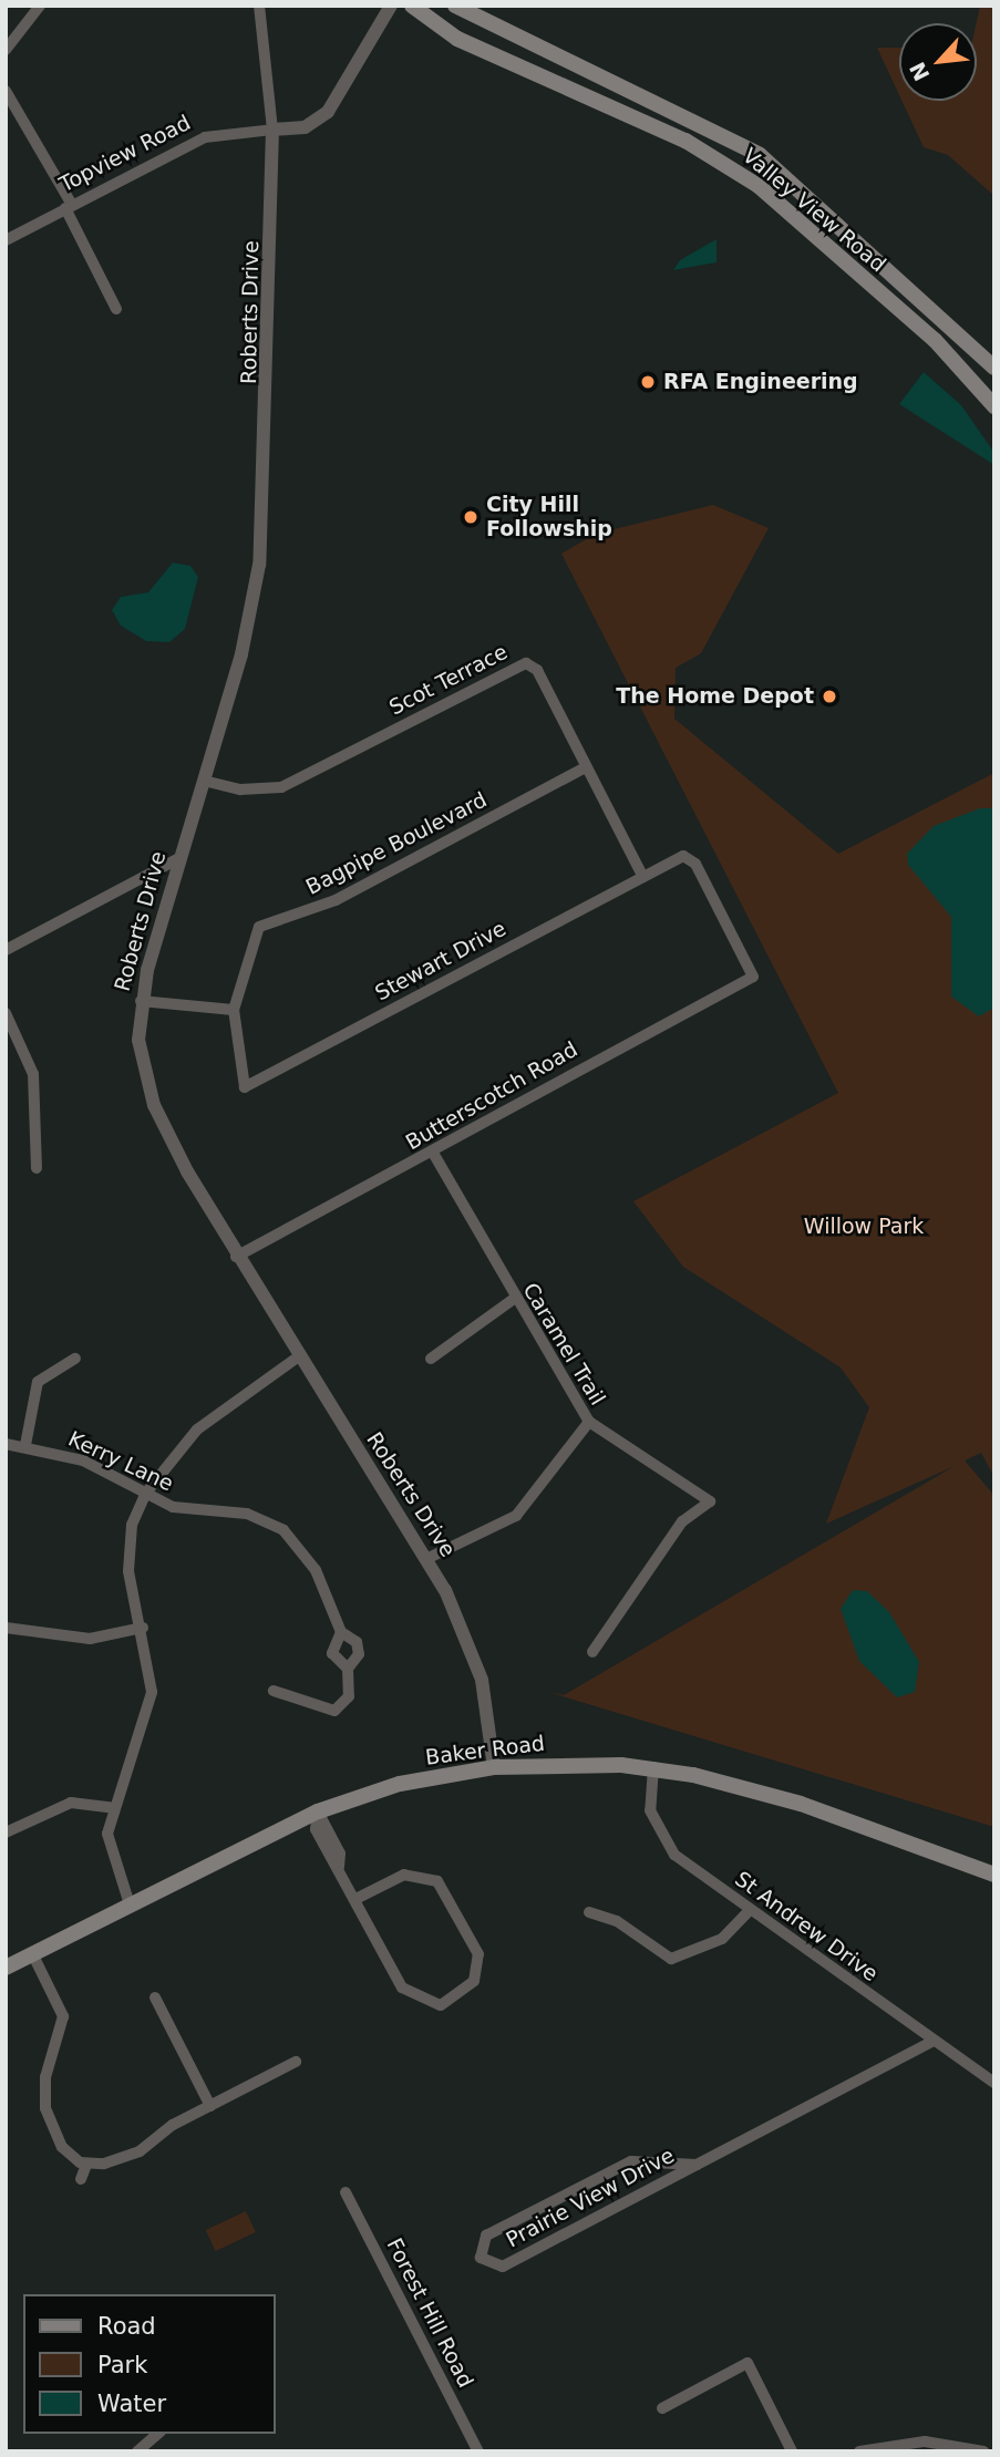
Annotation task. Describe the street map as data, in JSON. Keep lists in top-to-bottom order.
{
  "streets": {
    "main road": ["Valley View Road", "Baker Road"],
    "street": [
      "Topview Road",
      "Roberts Drive",
      "Scot Terrace",
      "Bagpipe Boulevard",
      "Stewart Drive",
      "Butterscotch Road",
      "Caramel Trail",
      "Kerry Lane",
      "St Andrew Drive",
      "Prairie View Drive",
      "Forest Hill Road"
    ]
  },
  "crossings": [
    ["Topview Road", "Roberts Drive"],
    ["Roberts Drive", "Scot Terrace"],
    ["Roberts Drive", "Butterscotch Road"],
    ["Roberts Drive", "Baker Road"],
    ["Scot Terrace", "Bagpipe Boulevard"],
    ["Scot Terrace", "Stewart Drive"],
    ["Bagpipe Boulevard", "Stewart Drive"],
    ["Stewart Drive", "Butterscotch Road"],
    ["Butterscotch Road", "Caramel Trail"],
    ["Baker Road", "St Andrew Drive"],
    ["St Andrew Drive", "Prairie View Drive"]
  ],
  "parks": ["Willow Park"],
  "places": ["RFA Engineering", "City Hill Followship", "The Home Depot"],
  "legend": ["Road", "Park", "Water"],
  "north": "bottom left"
}
